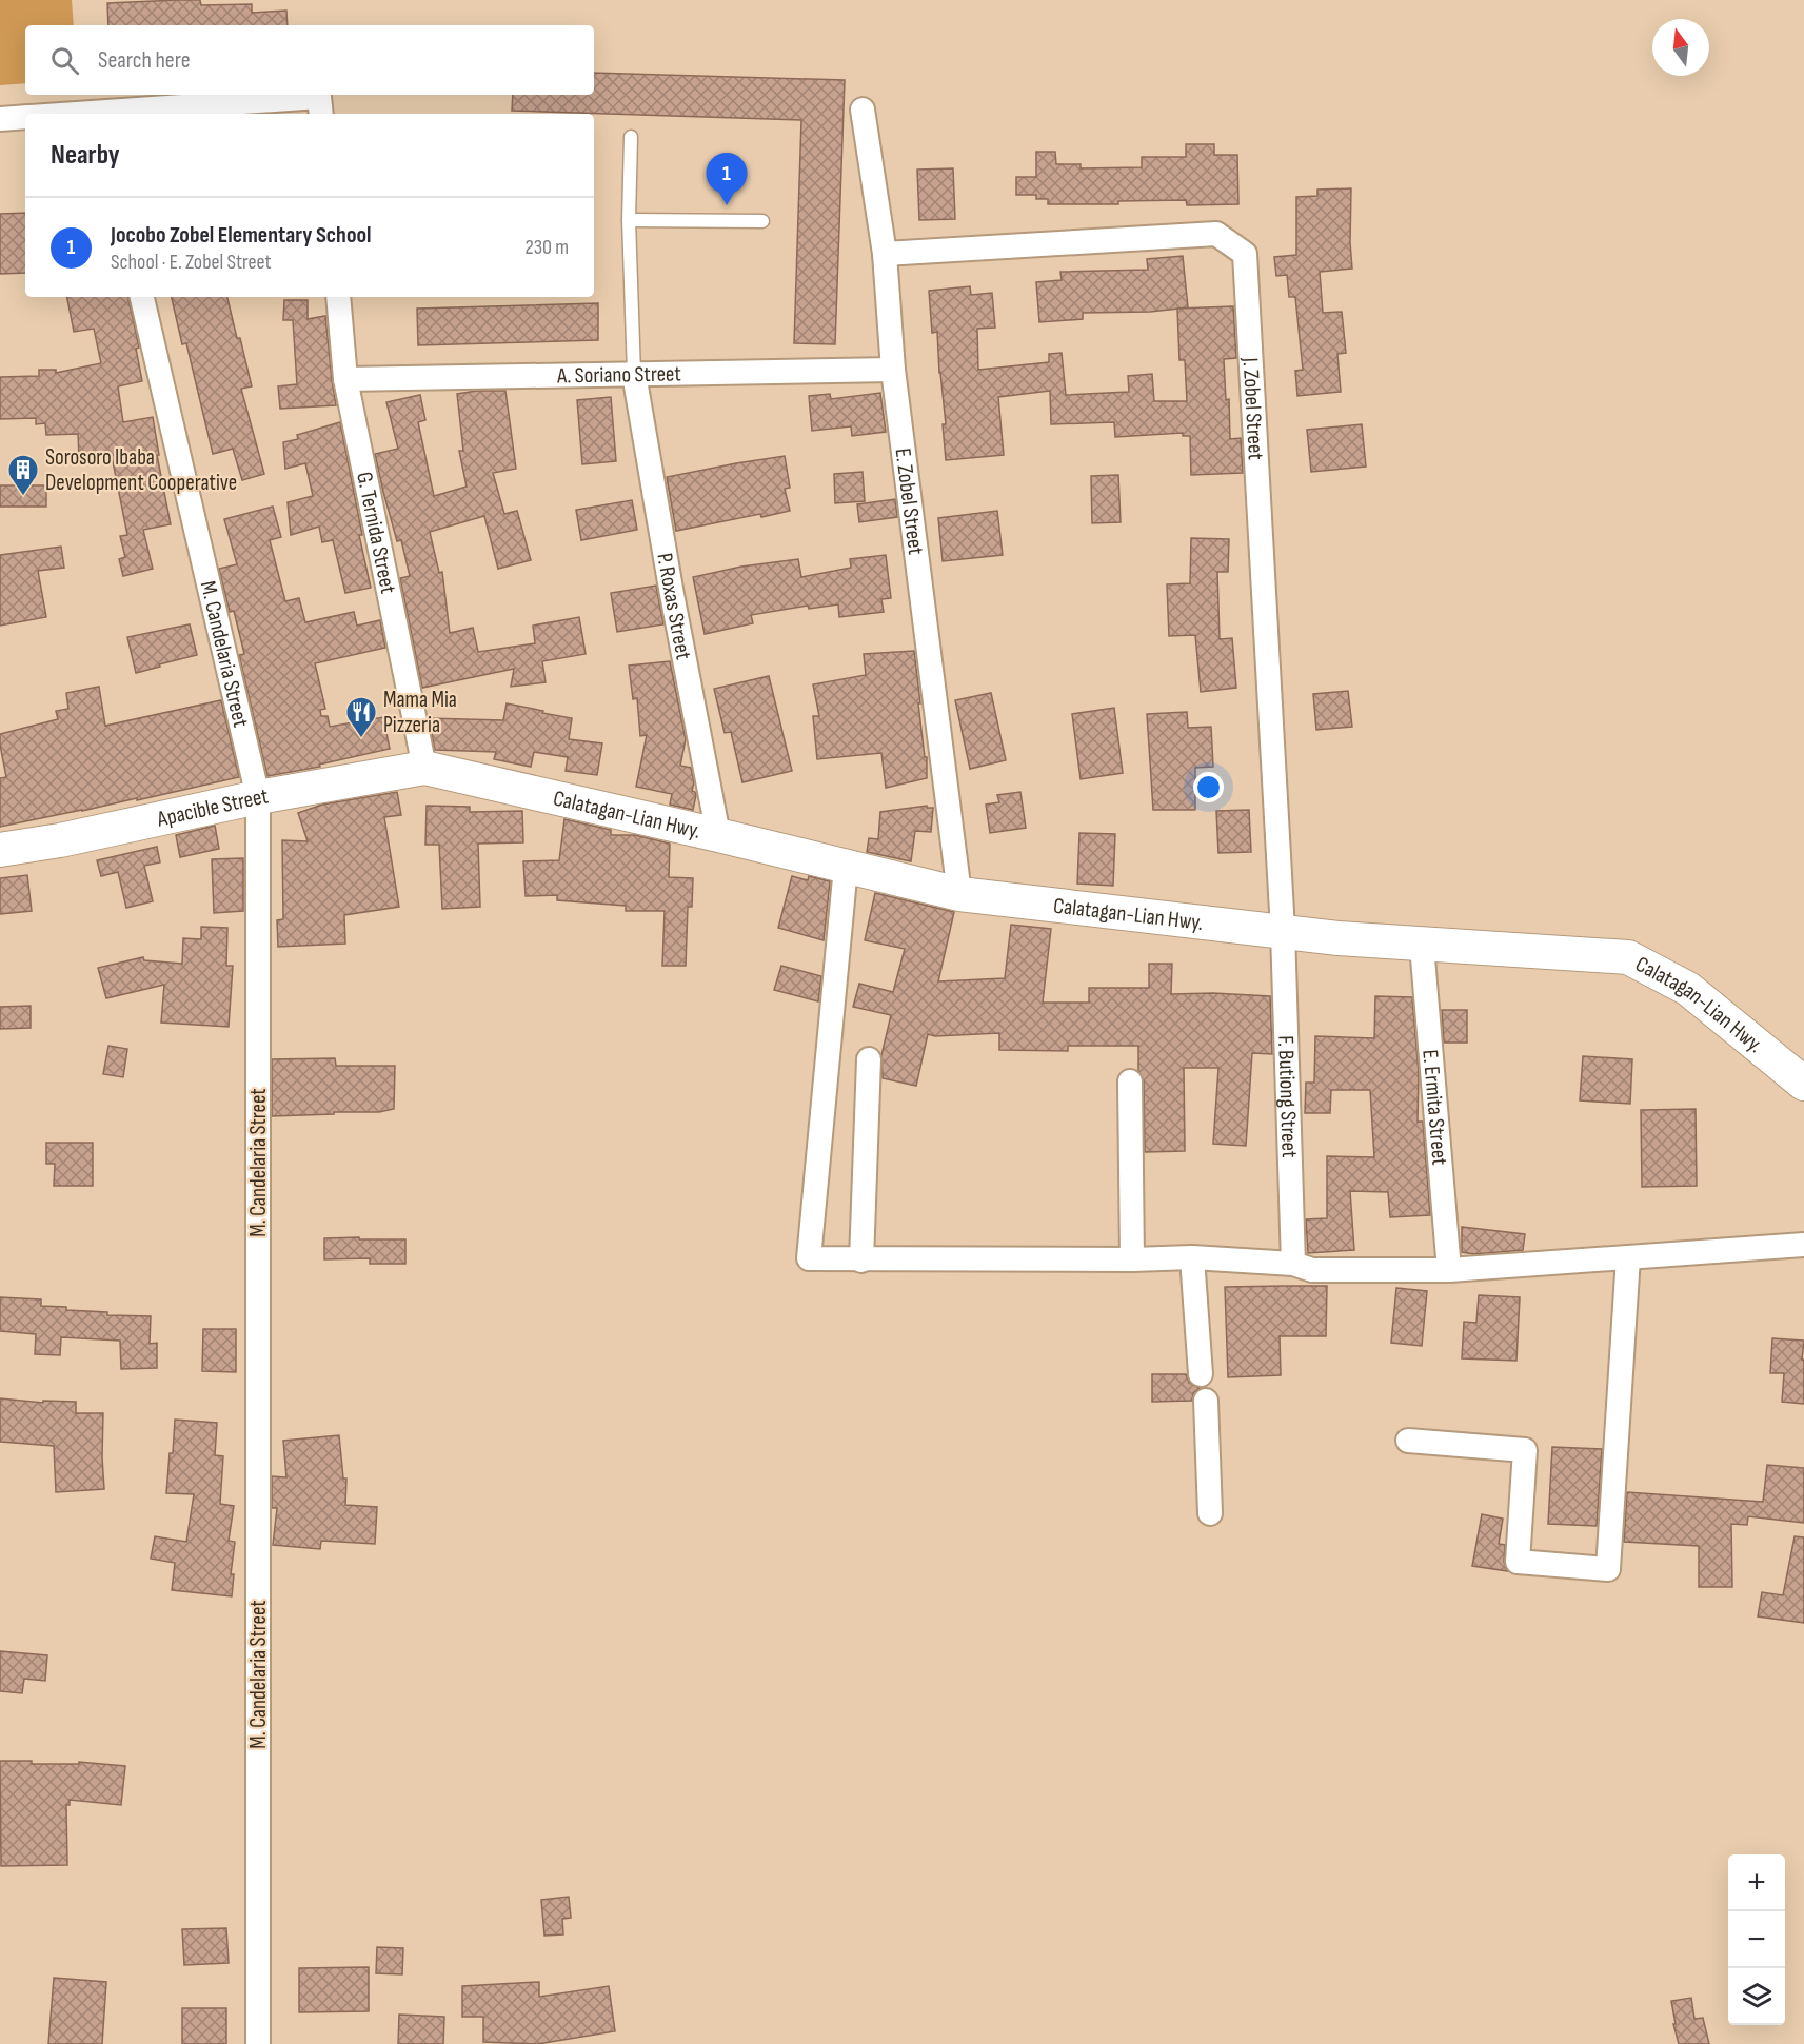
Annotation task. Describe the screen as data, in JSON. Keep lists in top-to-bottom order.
{
  "streets": {
    "main road": ["Apacible Street", "Calatagan-Lian Hwy."],
    "street": [
      "A. Soriano Street",
      "J. Zobel Street",
      "E. Zobel Street",
      "G. Ternida Street",
      "P. Roxas Street",
      "M. Candelaria Street",
      "F. Butiong Street",
      "E. Ermita Street"
    ]
  },
  "crossings": [
    ["A. Soriano Street", "E. Zobel Street"],
    ["A. Soriano Street", "G. Ternida Street"],
    ["A. Soriano Street", "P. Roxas Street"],
    ["J. Zobel Street", "E. Zobel Street"],
    ["J. Zobel Street", "Calatagan-Lian Hwy."],
    ["J. Zobel Street", "F. Butiong Street"],
    ["E. Zobel Street", "Calatagan-Lian Hwy."],
    ["G. Ternida Street", "Apacible Street"],
    ["G. Ternida Street", "Calatagan-Lian Hwy."],
    ["P. Roxas Street", "Calatagan-Lian Hwy."],
    ["M. Candelaria Street", "Apacible Street"],
    ["Apacible Street", "Calatagan-Lian Hwy."],
    ["Calatagan-Lian Hwy.", "F. Butiong Street"],
    ["Calatagan-Lian Hwy.", "E. Ermita Street"]
  ],
  "places": {
    "building": ["Sorosoro Ibaba Development Cooperative"],
    "restaurant": ["Mama Mia Pizzeria"]
  },
  "north": "top",
  "page": {
    "search": "Search here",
    "heading": "Nearby",
    "pins": "1",
    "list": [
      {
        "mark": "1",
        "name": "Jocobo Zobel Elementary School",
        "note": "School · E. Zobel Street",
        "value": "230 m"
      }
    ],
    "map_buttons": ["+", "−"]
  }
}
